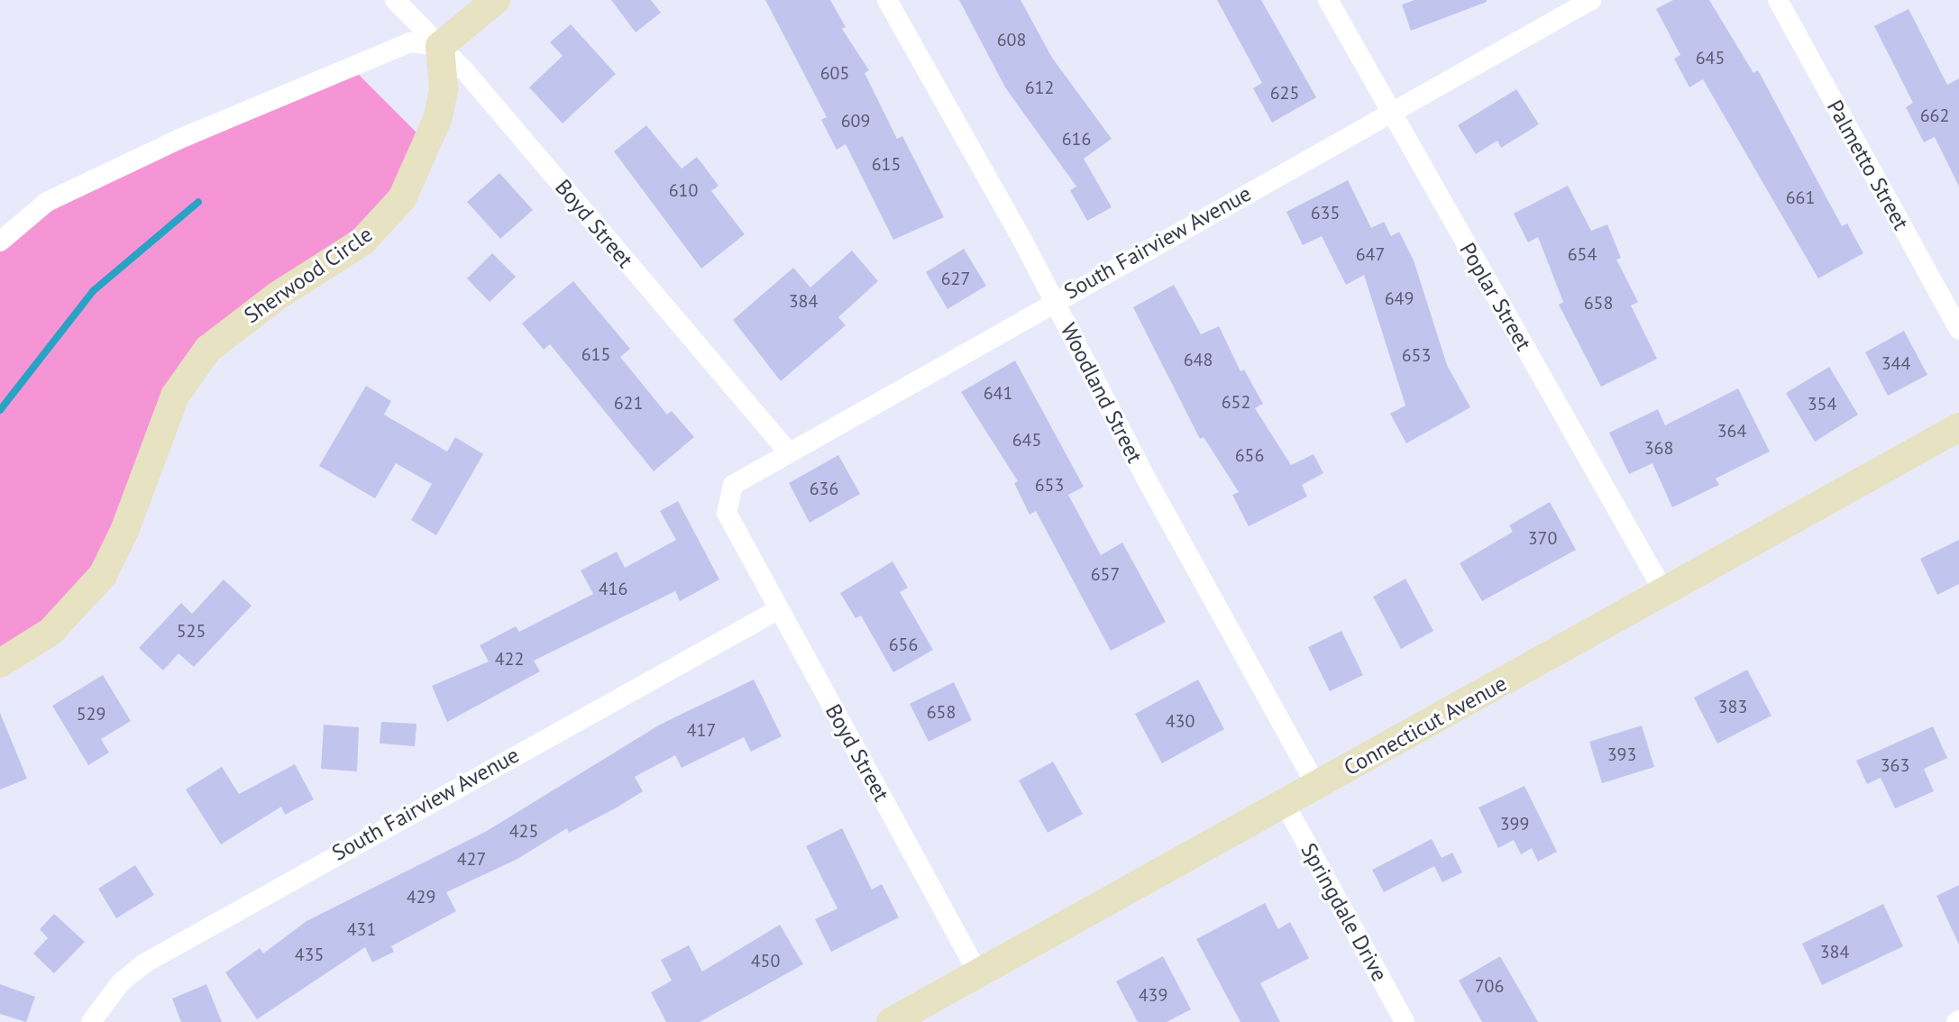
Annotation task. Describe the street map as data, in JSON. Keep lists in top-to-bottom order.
{
  "streets": {
    "street": [
      "Palmetto Street",
      "Boyd Street",
      "South Fairview Avenue",
      "Sherwood Circle",
      "Poplar Street",
      "Woodland Street",
      "Connecticut Avenue",
      "Springdale Drive"
    ]
  },
  "crossings": [
    ["Boyd Street", "South Fairview Avenue"],
    ["Boyd Street", "Sherwood Circle"],
    ["Boyd Street", "Connecticut Avenue"],
    ["South Fairview Avenue", "Poplar Street"],
    ["South Fairview Avenue", "Woodland Street"],
    ["Poplar Street", "Connecticut Avenue"],
    ["Woodland Street", "Connecticut Avenue"],
    ["Connecticut Avenue", "Springdale Drive"]
  ],
  "house_numbers": [
    "608",
    "645",
    "605",
    "612",
    "625",
    "662",
    "609",
    "616",
    "615",
    "610",
    "661",
    "635",
    "647",
    "654",
    "627",
    "649",
    "384",
    "658",
    "615",
    "653",
    "648",
    "344",
    "641",
    "652",
    "621",
    "354",
    "364",
    "645",
    "368",
    "656",
    "653",
    "636",
    "370",
    "657",
    "416",
    "525",
    "656",
    "422",
    "383",
    "658",
    "529",
    "430",
    "417",
    "393",
    "363",
    "399",
    "425",
    "427",
    "429",
    "431",
    "384",
    "435",
    "450",
    "706",
    "439"
  ]
}
